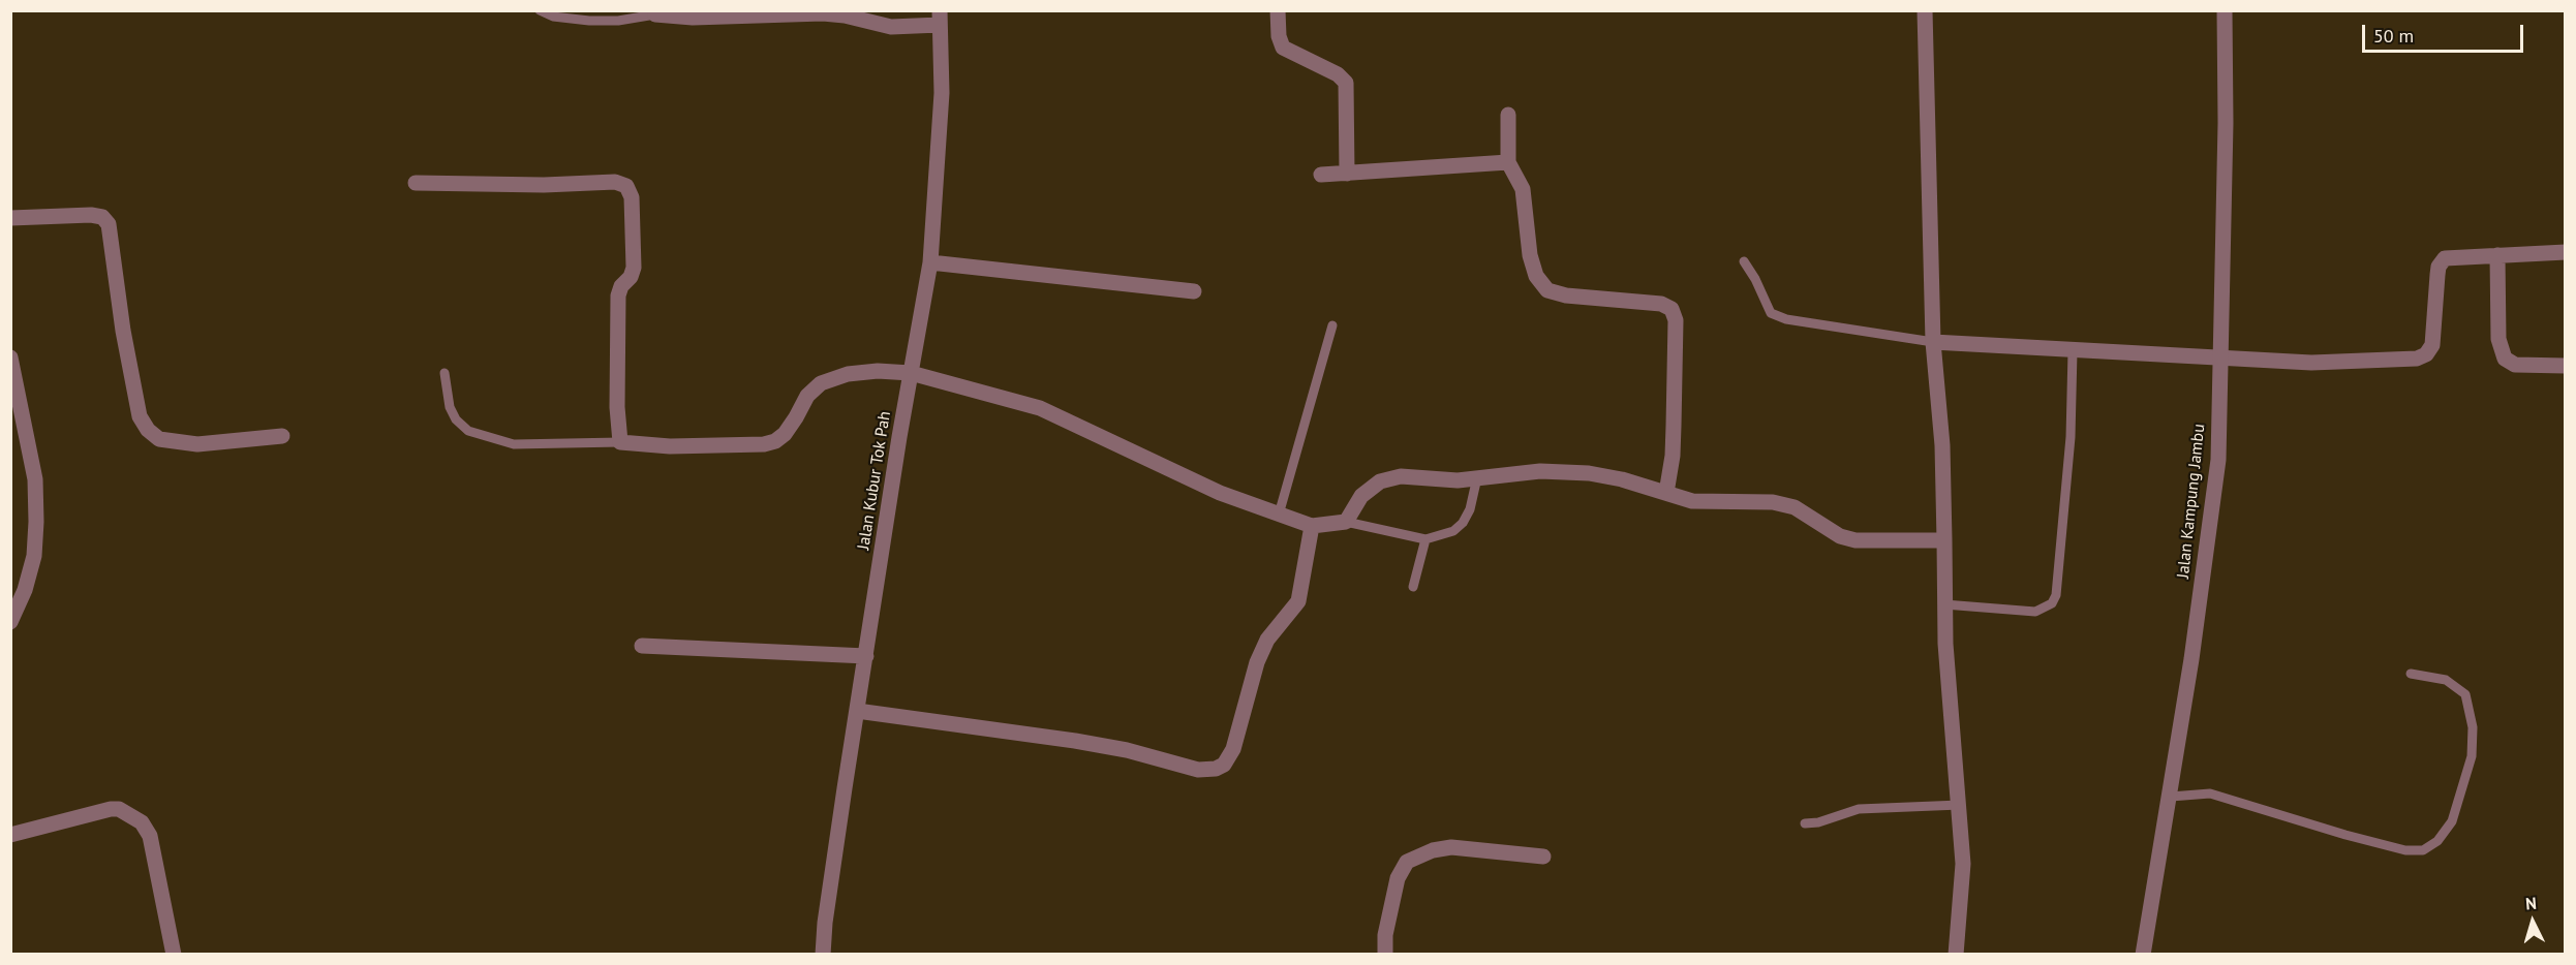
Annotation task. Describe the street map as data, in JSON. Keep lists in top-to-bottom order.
{
  "streets": {
    "street": ["Jalan Kubur Tok Pah", "Jalan Kampung Jambu"]
  },
  "scale_bar": "50 m",
  "north": "top"
}
